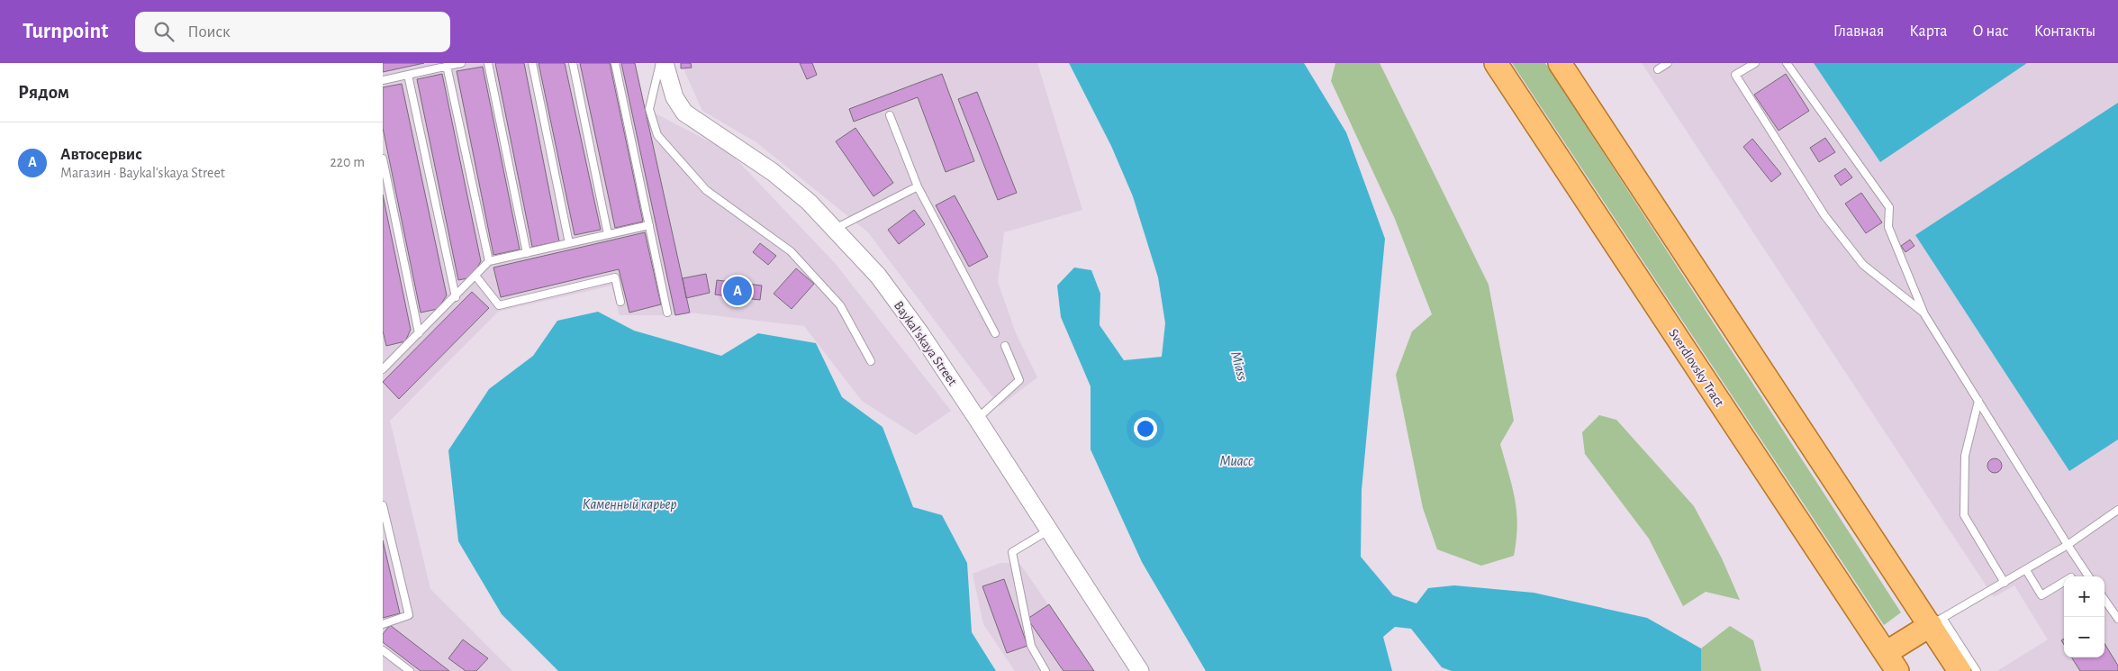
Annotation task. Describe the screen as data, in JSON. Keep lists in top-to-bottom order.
{
  "streets": {
    "main road": ["Sverdlovsky Tract"],
    "street": ["Baykal'skaya Street"]
  },
  "water": ["Miass", "Миасс", "Каменный карьер"],
  "page": {
    "header": "Turnpoint",
    "search": "Поиск",
    "nav": [
      "Главная",
      "Карта",
      "О нас",
      "Контакты"
    ],
    "heading": "Рядом",
    "list": [
      {
        "mark": "A",
        "name": "Автосервис",
        "note": "Магазин · Baykal'skaya Street",
        "value": "220 m"
      }
    ],
    "pins": "A",
    "map_buttons": ["+", "−"]
  }
}
